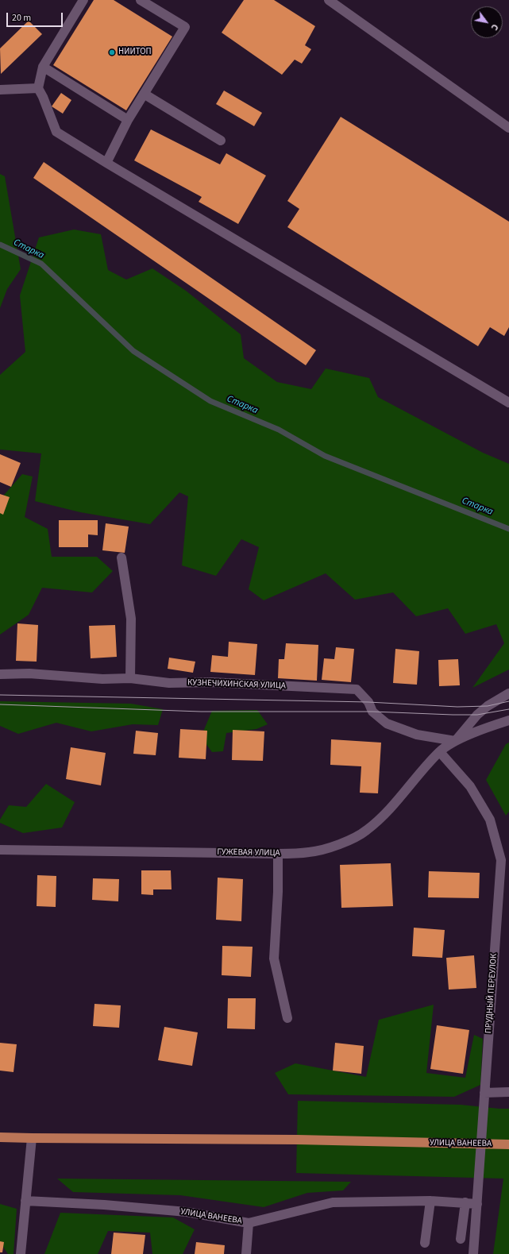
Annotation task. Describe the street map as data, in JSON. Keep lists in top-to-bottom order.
{
  "streets": {
    "main road": ["УЛИЦА ВАНЕЕВА"],
    "street": ["КУЗНЕЧИХИНСКАЯ УЛИЦА", "ГУЖЕВАЯ УЛИЦА", "ПРУДНЫЙ ПЕРЕУЛОК"]
  },
  "crossings": [
    ["КУЗНЕЧИХИНСКАЯ УЛИЦА", "ГУЖЕВАЯ УЛИЦА"],
    ["ГУЖЕВАЯ УЛИЦА", "ПРУДНЫЙ ПЕРЕУЛОК"],
    ["ПРУДНЫЙ ПЕРЕУЛОК", "УЛИЦА ВАНЕЕВА"]
  ],
  "water": ["Старка"],
  "places": ["НИИТОП"],
  "scale_bar": "20 m",
  "north": "bottom right"
}
